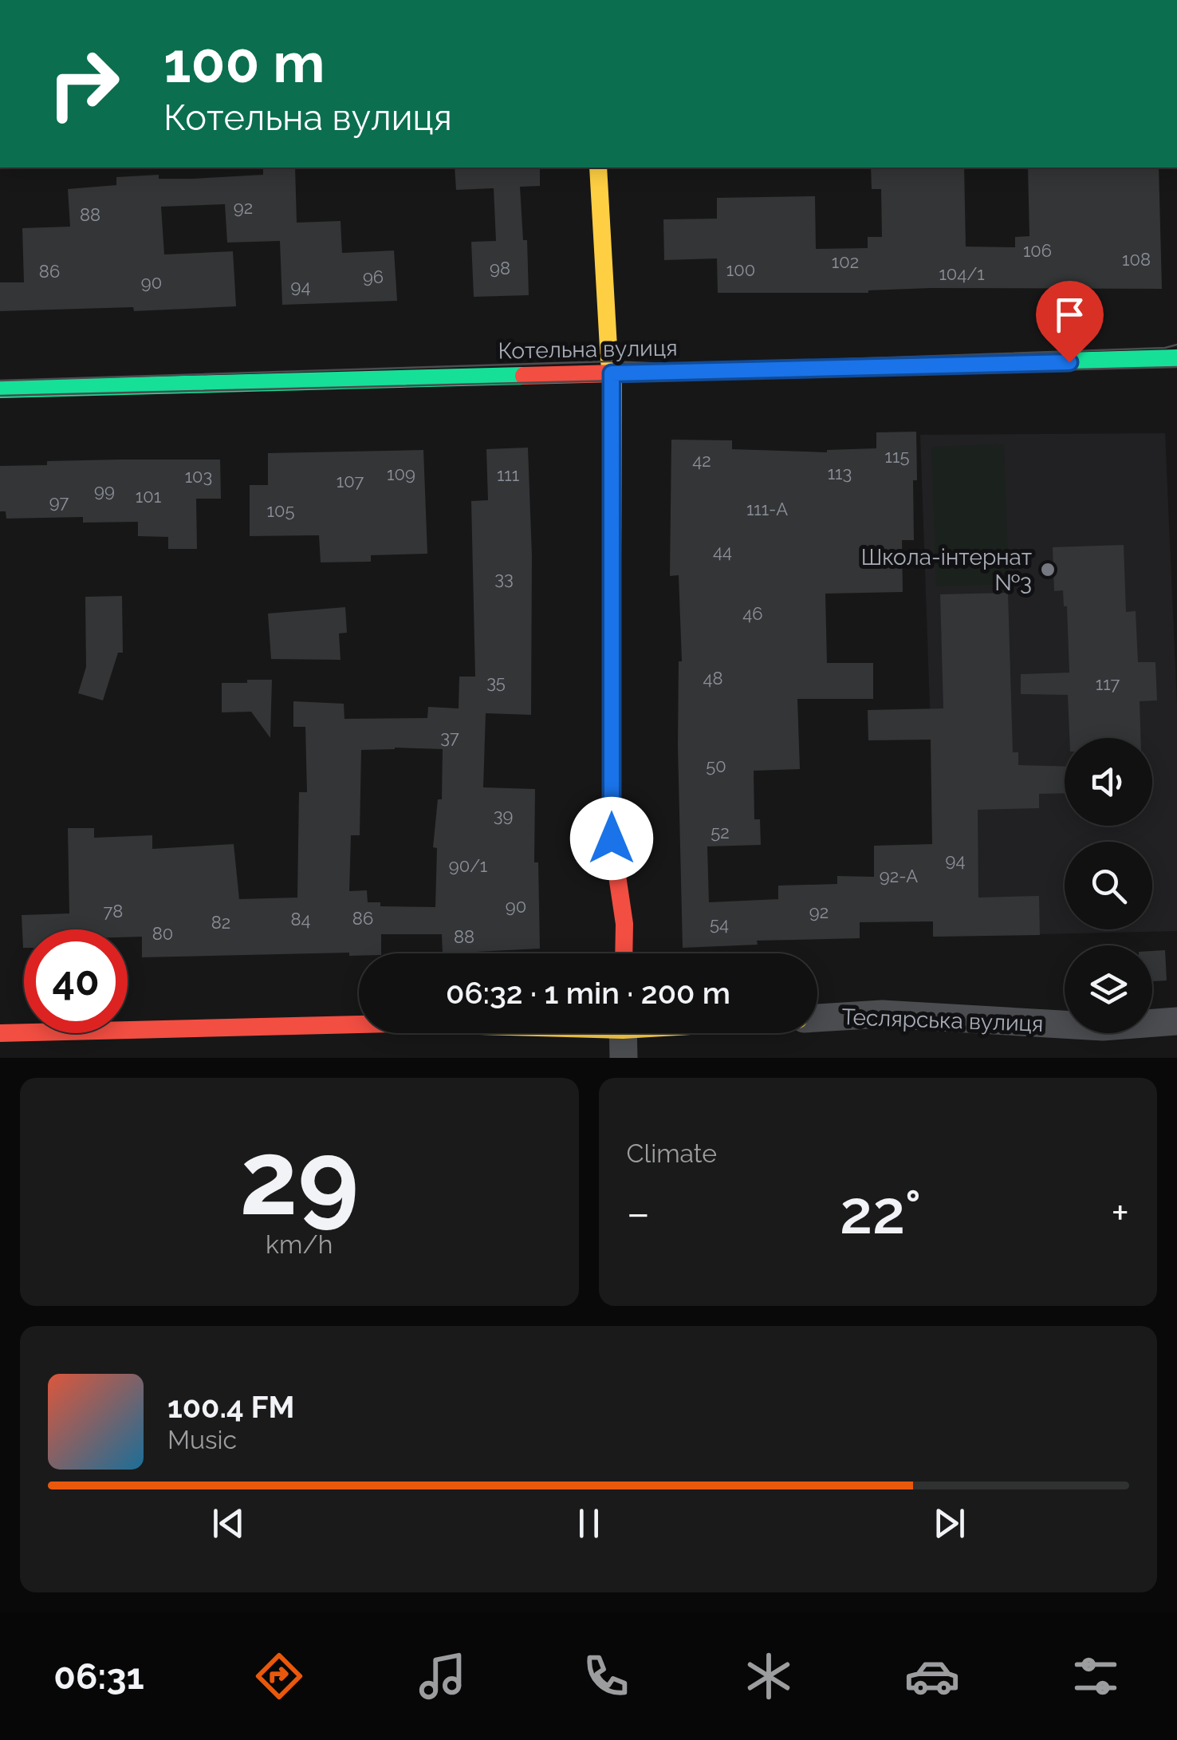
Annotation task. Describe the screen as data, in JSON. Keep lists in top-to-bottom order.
{
  "streets": {
    "street": ["Котельна вулиця", "Теслярська вулиця"]
  },
  "places": ["Школа-інтернат №3"],
  "house_numbers": [
    "92",
    "88",
    "106",
    "108",
    "102",
    "98",
    "100",
    "86",
    "104/1",
    "96",
    "90",
    "94",
    "115",
    "42",
    "113",
    "109",
    "111",
    "103",
    "107",
    "99",
    "101",
    "97",
    "111-А",
    "105",
    "44",
    "33",
    "46",
    "48",
    "35",
    "117",
    "37",
    "50",
    "39",
    "52",
    "94",
    "90/1",
    "92-А",
    "90",
    "78",
    "92",
    "86",
    "84",
    "82",
    "54",
    "80",
    "88"
  ],
  "page": {
    "turn": ["100 m", "Котельна вулиця"],
    "limit": "40",
    "trip": "06:32 · 1 min · 200 m",
    "tile": [
      ["29", "km/h"],
      "Climate"
    ],
    "heat": ["−", "22°", "+"],
    "song": ["100.4 FM", "Music"],
    "tabs": "06:31"
  }
}
